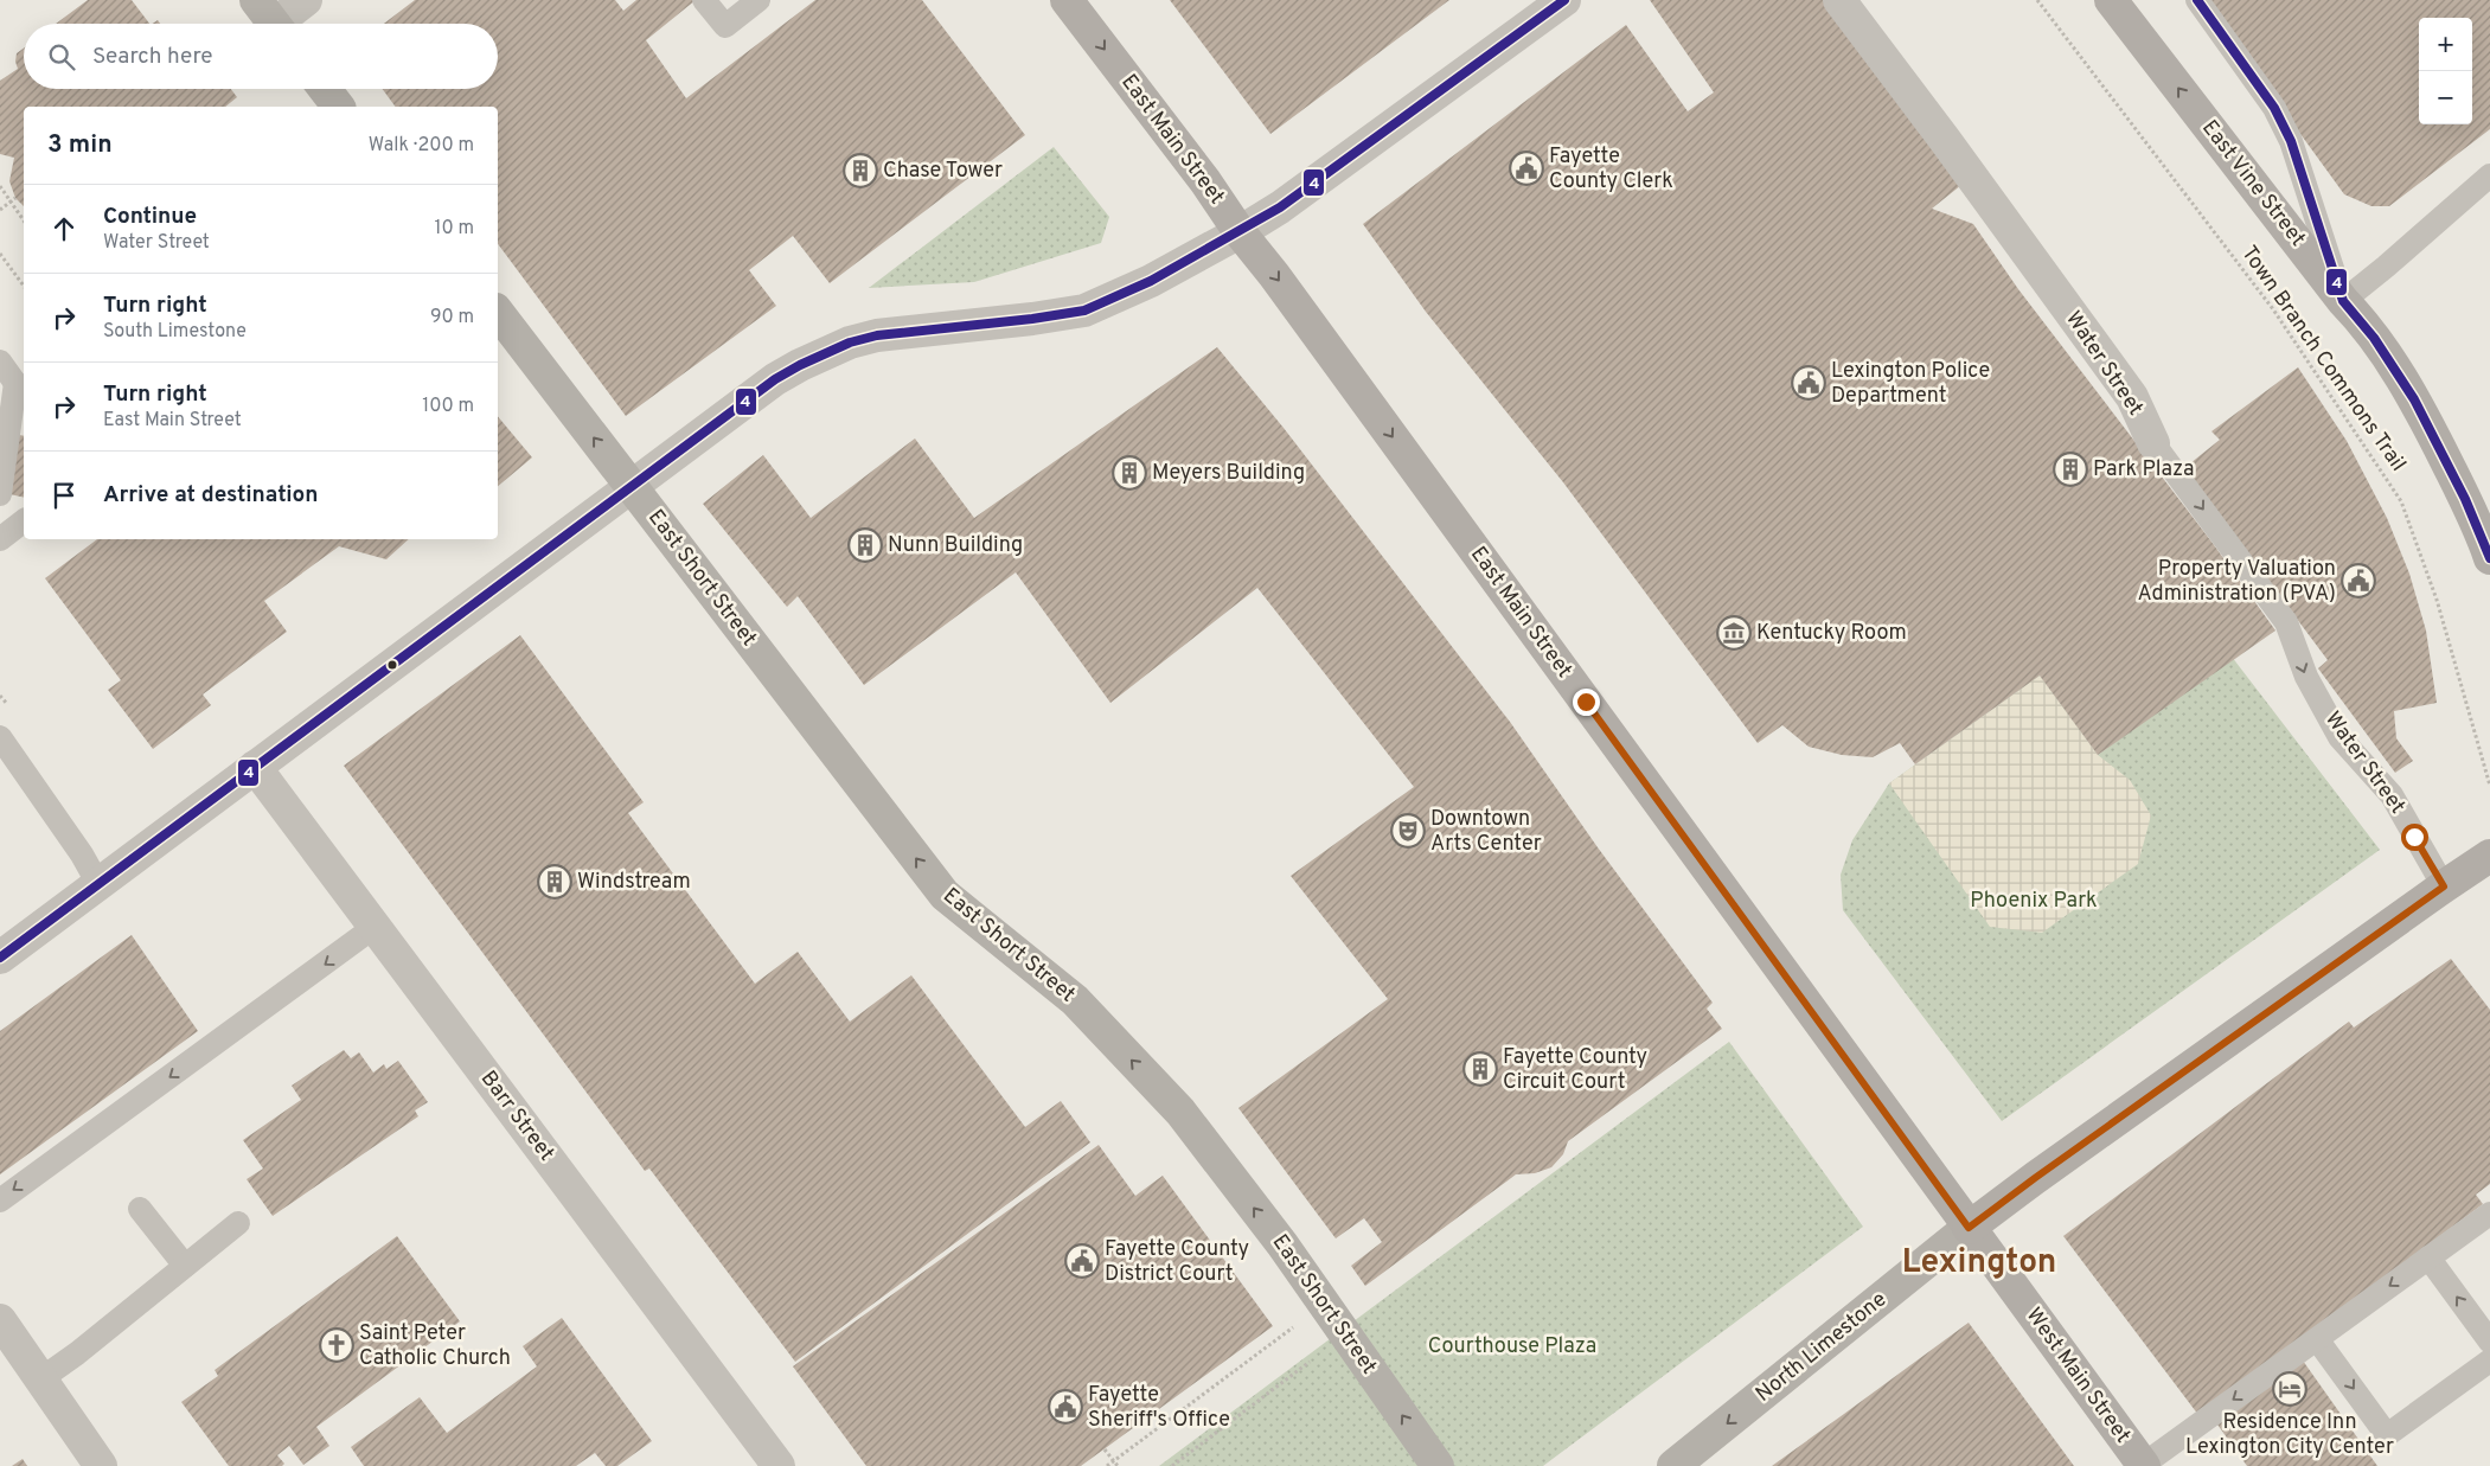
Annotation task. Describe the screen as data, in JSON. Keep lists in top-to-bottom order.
{
  "streets": {
    "main road": [
      "East Main Street",
      "East Vine Street",
      "East Short Street",
      "North Limestone",
      "West Main Street"
    ],
    "street": ["Water Street", "Barr Street"],
    "path": ["Town Branch Commons Trail"]
  },
  "crossings": [
    ["East Main Street", "North Limestone"],
    ["East Main Street", "West Main Street"],
    ["North Limestone", "West Main Street"]
  ],
  "one_way": [
    "East Main Street",
    "East Vine Street",
    "Water Street",
    "East Short Street",
    "North Limestone"
  ],
  "districts": ["Lexington"],
  "parks": ["Phoenix Park", "Courthouse Plaza"],
  "places": {
    "public building": [
      "Fayette County Clerk",
      "Lexington Police Department",
      "Property Valuation Administration (PVA)",
      "Fayette County District Court",
      "Fayette Sheriff's Office"
    ],
    "building": [
      "Chase Tower",
      "Park Plaza",
      "Meyers Building",
      "Nunn Building",
      "Windstream",
      "Fayette County Circuit Court"
    ],
    "museum": ["Kentucky Room"],
    "theatre": ["Downtown Arts Center"],
    "church": ["Saint Peter Catholic Church"],
    "hotel": ["Residence Inn Lexington City Center"]
  },
  "lines": ["transit line 4"],
  "page": {
    "map_buttons": ["+", "−"],
    "search": "Search here",
    "heading": ["3 min", "Walk · 200 m"],
    "list": [
      ["Continue", "Water Street", "10 m"],
      ["Turn right", "South Limestone", "90 m"],
      ["Turn right", "East Main Street", "100 m"],
      "Arrive at destination"
    ]
  }
}
